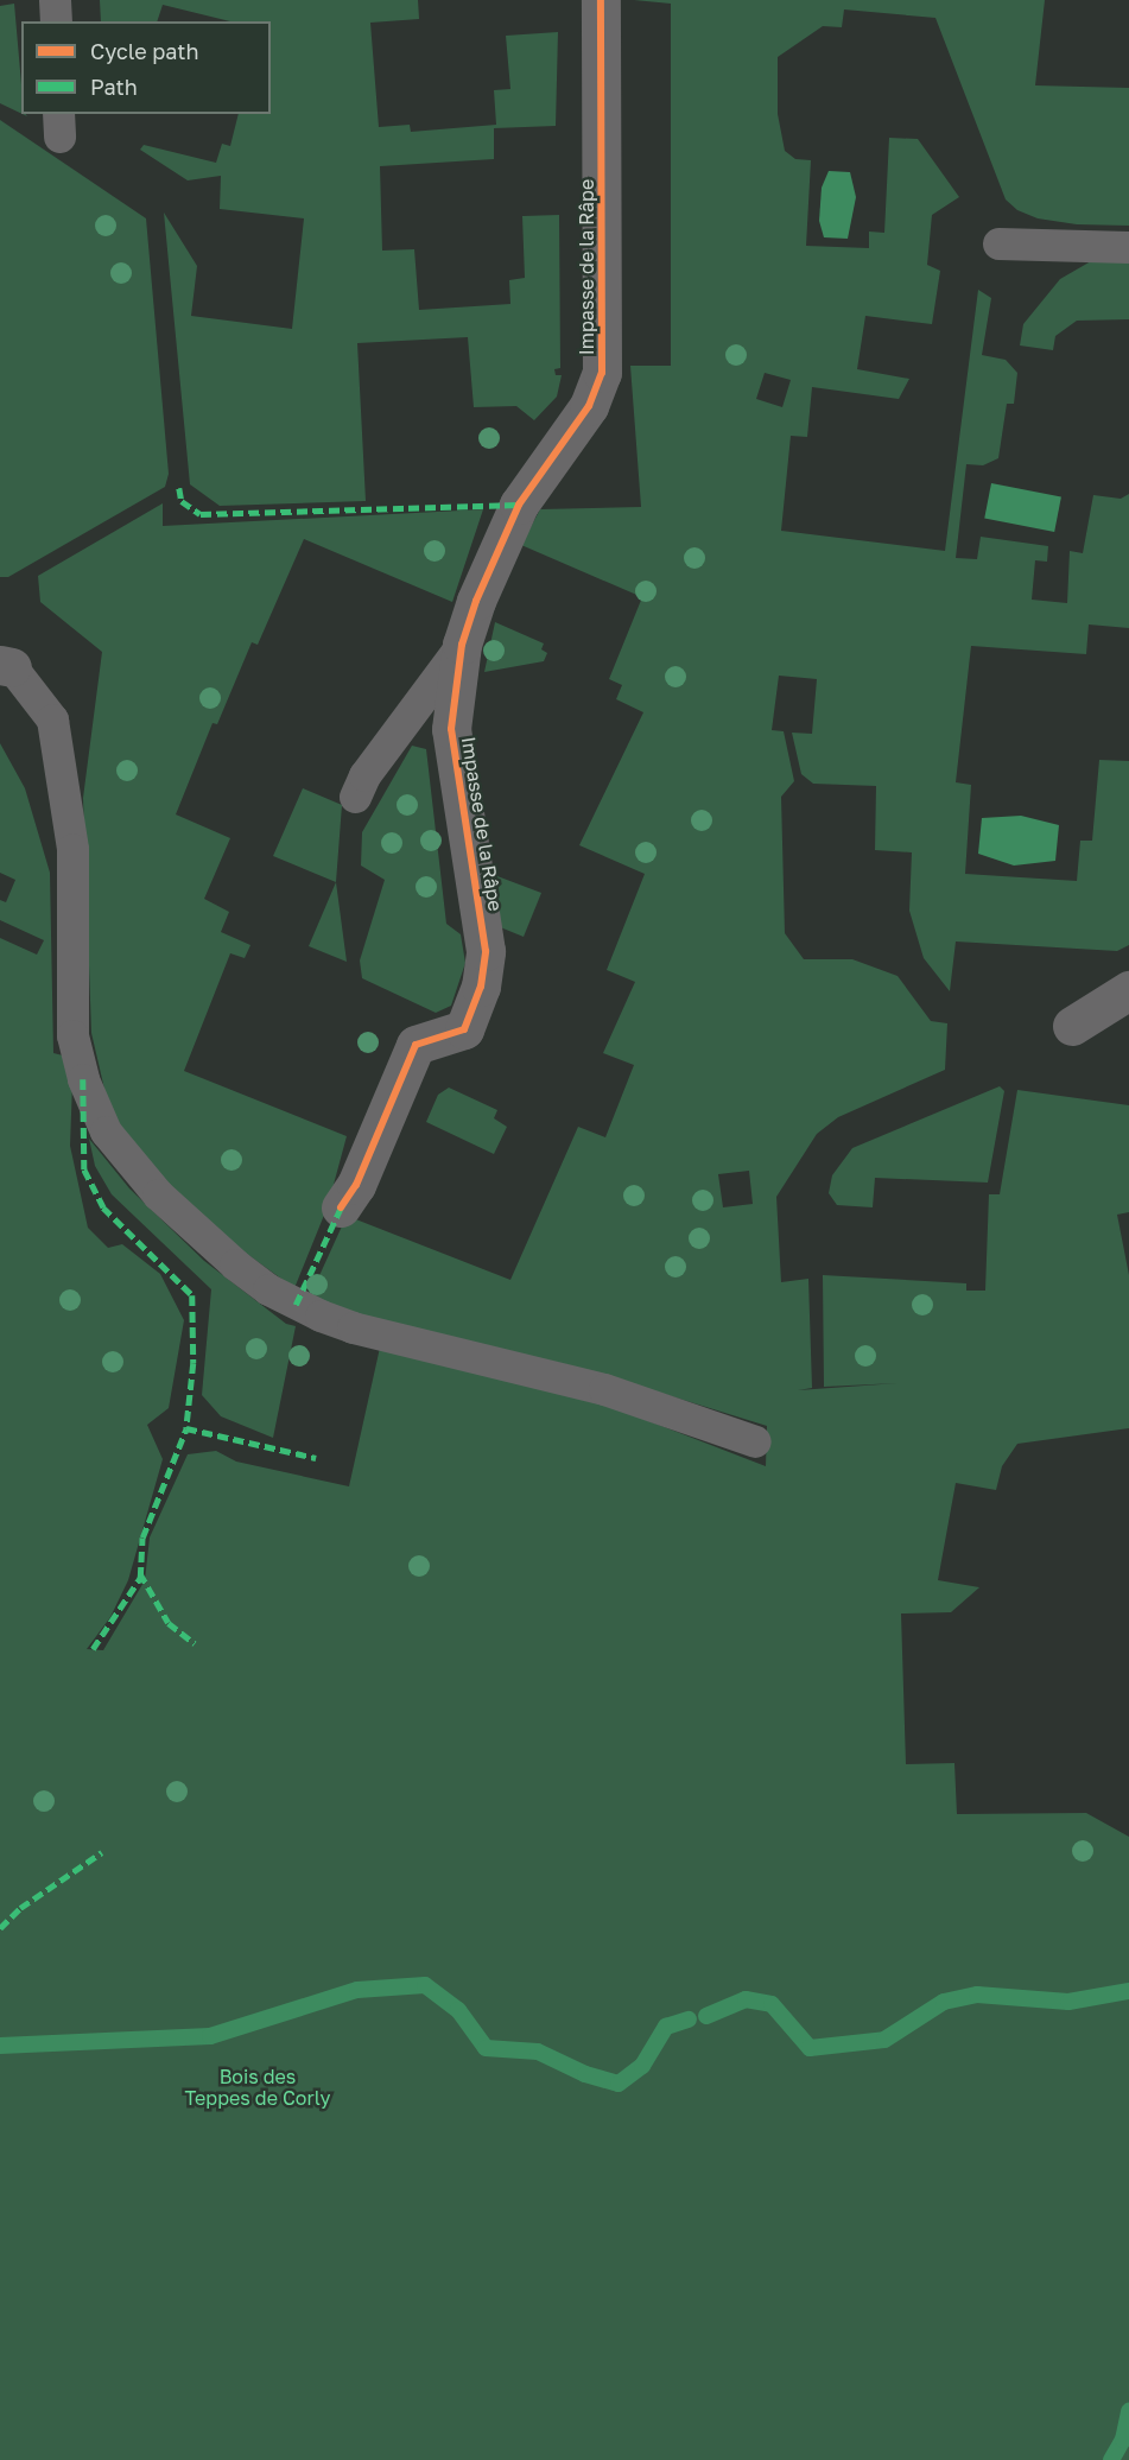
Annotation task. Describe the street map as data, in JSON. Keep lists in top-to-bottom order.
{
  "streets": {
    "street": ["Impasse de la Râpe"]
  },
  "parks": ["Bois des Teppes de Corly"],
  "legend": ["Cycle path", "Path"]
}
